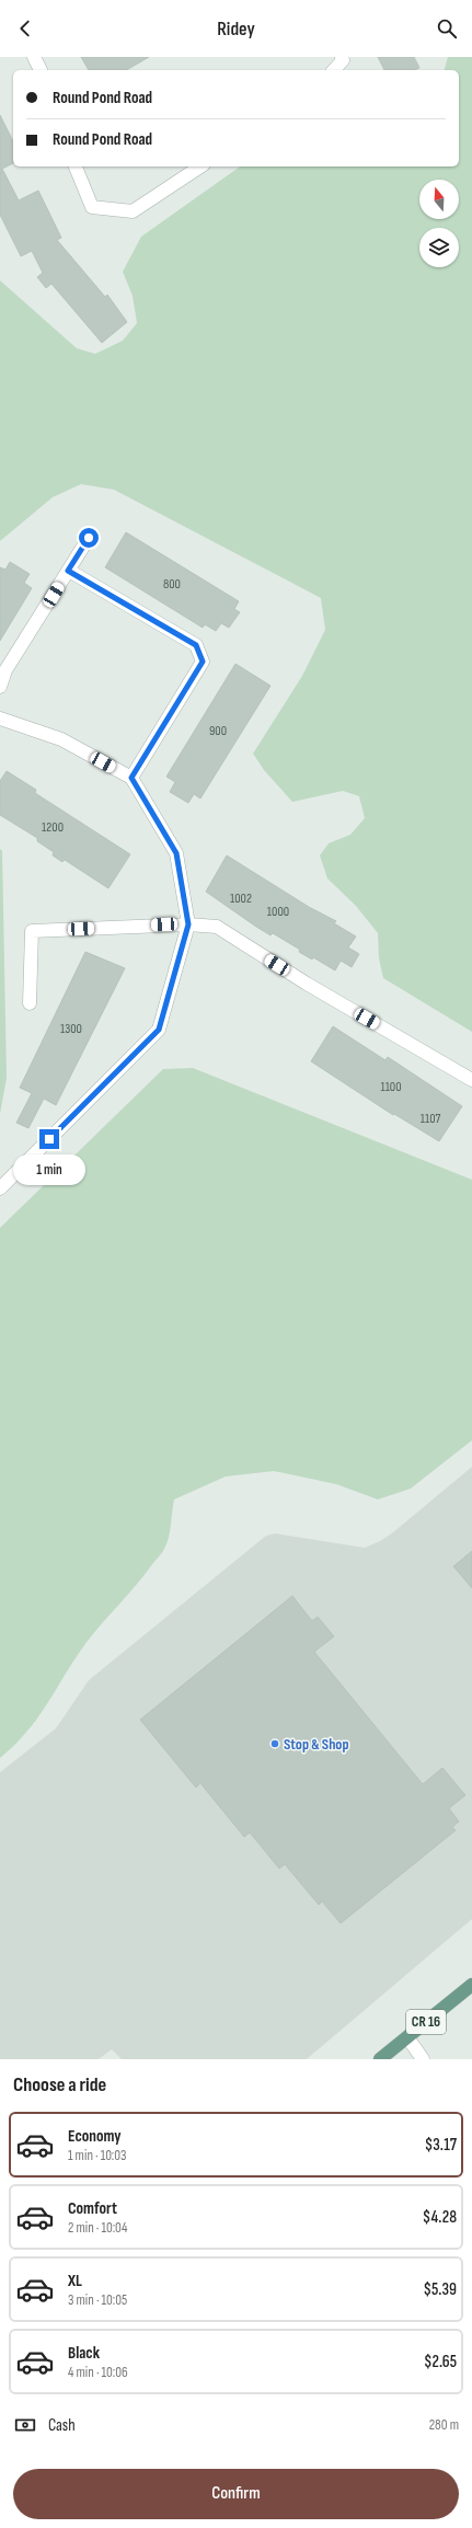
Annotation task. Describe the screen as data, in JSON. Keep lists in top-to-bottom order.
{
  "streets": {
    "main road": ["CR 16"]
  },
  "places": ["Stop & Shop"],
  "house_numbers": [
    "800",
    "900",
    "1200",
    "1002",
    "1000",
    "1300",
    "1100",
    "1107"
  ],
  "north": "top",
  "page": {
    "header": "Ridey",
    "banner": ["Round Pond Road", "Round Pond Road"],
    "bubble": "1 min",
    "heading": "Choose a ride",
    "list": [
      {
        "name": "Economy",
        "note": "1 min · 10:03",
        "value": "$3.17"
      },
      {
        "name": "Comfort",
        "note": "2 min · 10:04",
        "value": "$4.28"
      },
      {
        "name": "XL",
        "note": "3 min · 10:05",
        "value": "$5.39"
      },
      {
        "name": "Black",
        "note": "4 min · 10:06",
        "value": "$2.65"
      }
    ],
    "pay": ["Cash", "280 m"],
    "buttons": "Confirm"
  }
}
